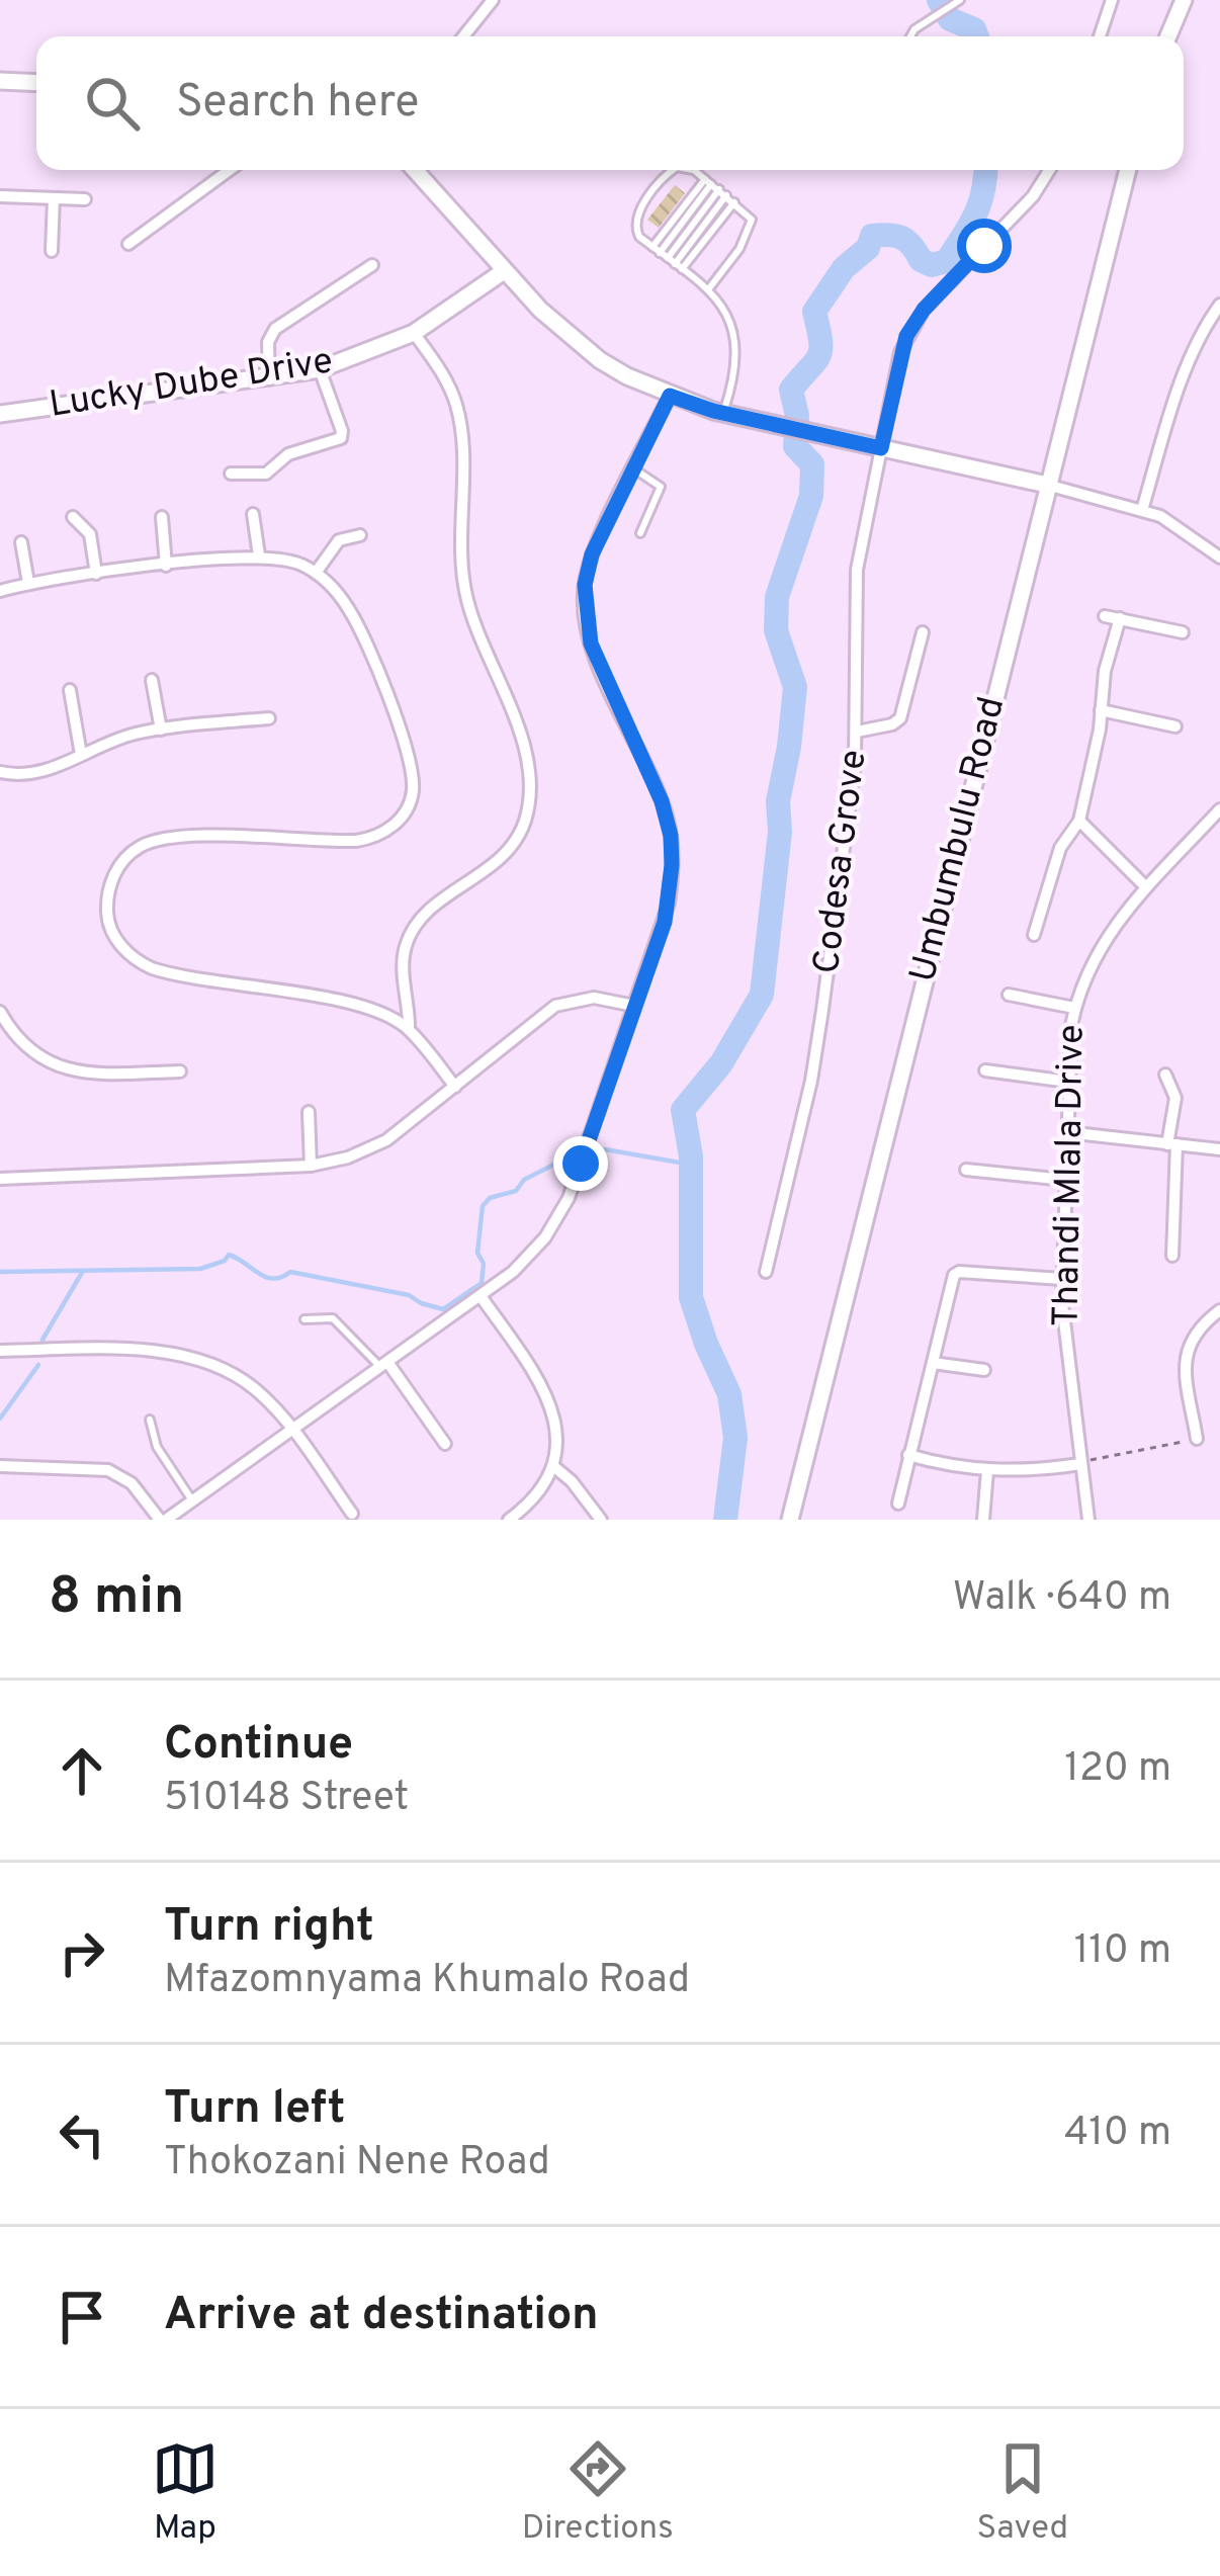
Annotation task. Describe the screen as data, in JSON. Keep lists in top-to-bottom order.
{
  "streets": {
    "main road": ["Lucky Dube Drive", "Umbumbulu Road"],
    "street": ["Codesa Grove", "Thandi Mlala Drive"]
  },
  "page": {
    "search": "Search here",
    "heading": ["8 min", "Walk · 640 m"],
    "list": [
      ["Continue", "510148 Street", "120 m"],
      ["Turn right", "Mfazomnyama Khumalo Road", "110 m"],
      ["Turn left", "Thokozani Nene Road", "410 m"],
      "Arrive at destination"
    ],
    "nav": ["Map", "Directions", "Saved"]
  }
}
